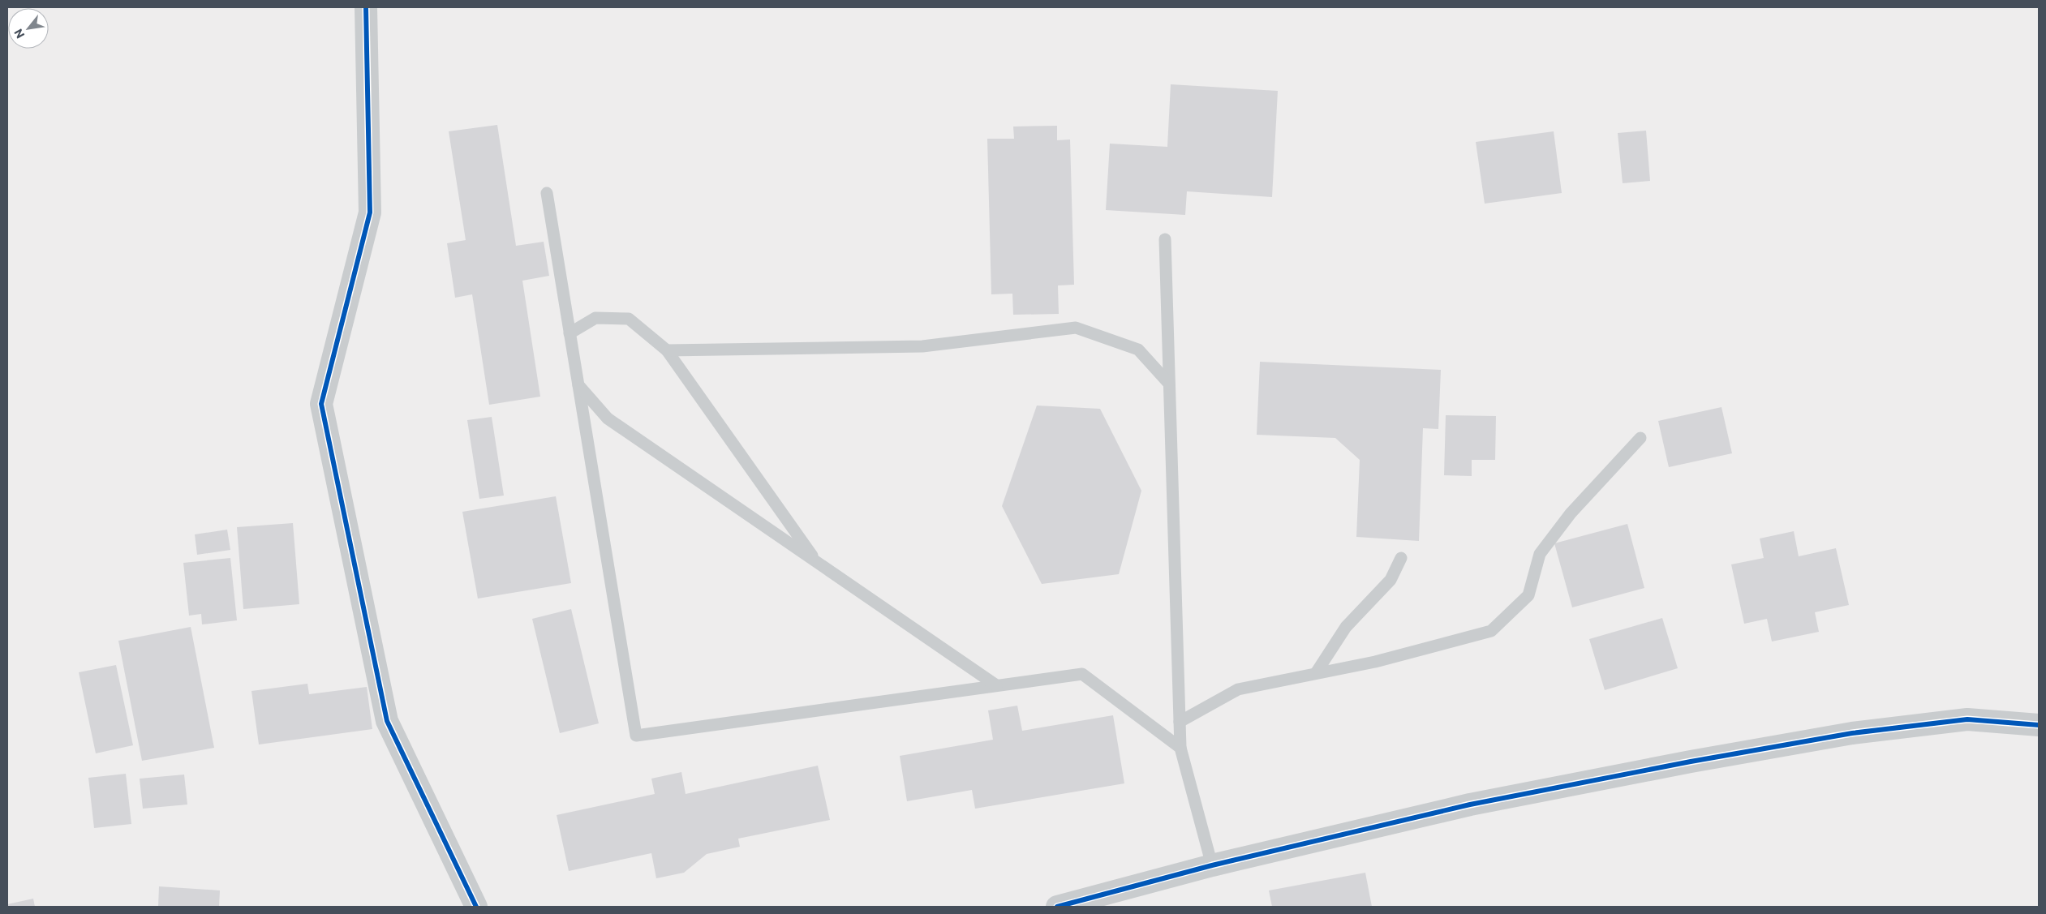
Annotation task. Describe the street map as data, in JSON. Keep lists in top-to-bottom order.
{
  "north": "bottom left"
}
